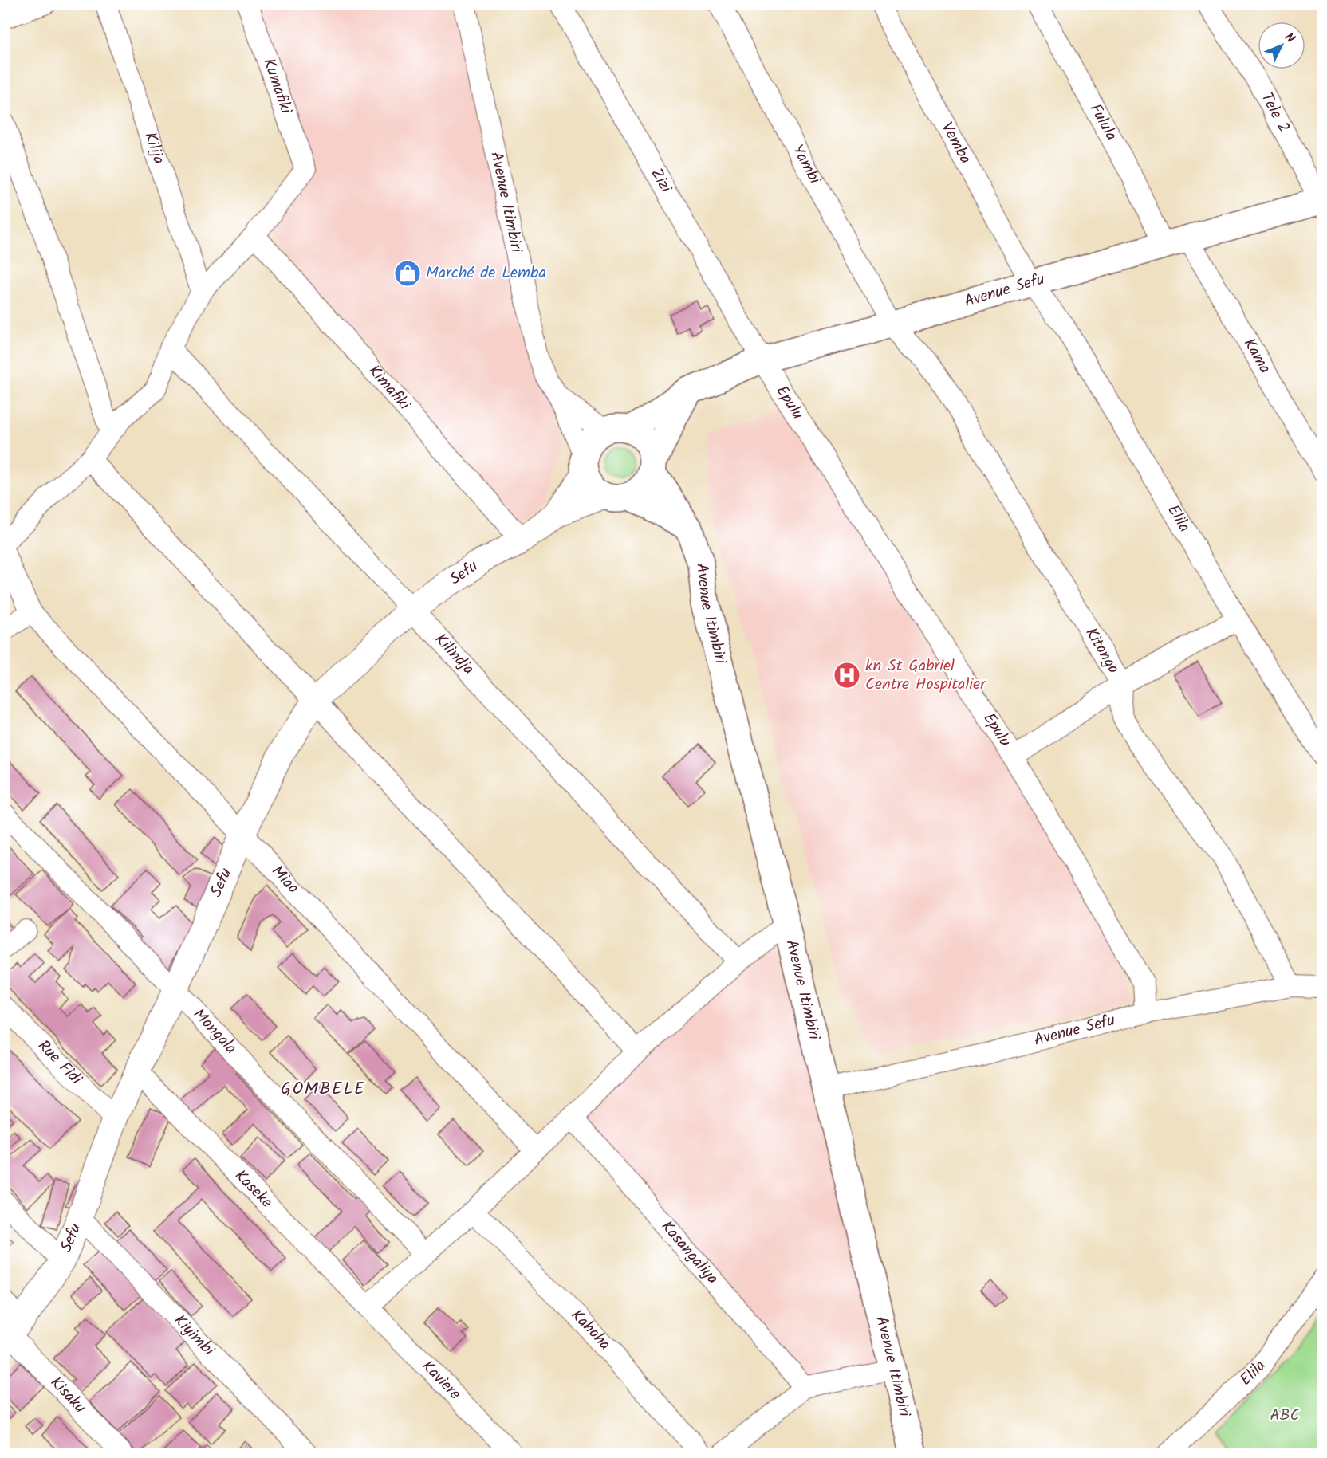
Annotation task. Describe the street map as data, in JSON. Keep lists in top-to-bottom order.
{
  "streets": {
    "main road": ["Avenue Itimbiri", "Avenue Sefu"],
    "street": [
      "Kumafiki",
      "Tele 2",
      "Fulula",
      "Vemba",
      "Kilija",
      "Yambi",
      "Zizi",
      "Kama",
      "Kimafiki",
      "Epulu",
      "Elila",
      "Sefu",
      "Kitongo",
      "Kilindja",
      "Miao",
      "Mongala",
      "Rue Fidi",
      "Kaseke",
      "Kasangaliya",
      "Kahoha",
      "Kiyimbi",
      "Kaviere",
      "Kisaku"
    ]
  },
  "crossings": [
    ["Kumafiki", "Kimafiki"],
    ["Tele 2", "Avenue Sefu"],
    ["Fulula", "Avenue Sefu"],
    ["Vemba", "Avenue Sefu"],
    ["Vemba", "Elila"],
    ["Yambi", "Avenue Sefu"],
    ["Yambi", "Kitongo"],
    ["Zizi", "Avenue Sefu"],
    ["Zizi", "Epulu"],
    ["Avenue Itimbiri", "Avenue Sefu"],
    ["Avenue Sefu", "Kama"],
    ["Avenue Sefu", "Epulu"],
    ["Avenue Sefu", "Elila"],
    ["Avenue Sefu", "Kitongo"],
    ["Kimafiki", "Sefu"],
    ["Sefu", "Kilindja"],
    ["Sefu", "Miao"],
    ["Sefu", "Mongala"],
    ["Sefu", "Rue Fidi"],
    ["Sefu", "Kaseke"],
    ["Sefu", "Kiyimbi"],
    ["Sefu", "Kisaku"],
    ["Kaseke", "Kaviere"]
  ],
  "districts": ["GOMBELE"],
  "parks": ["ABC"],
  "places": {
    "shop": ["Marché de Lemba"],
    "hospital": ["kn St Gabriel Centre Hospitalier"]
  },
  "north": "top right"
}
